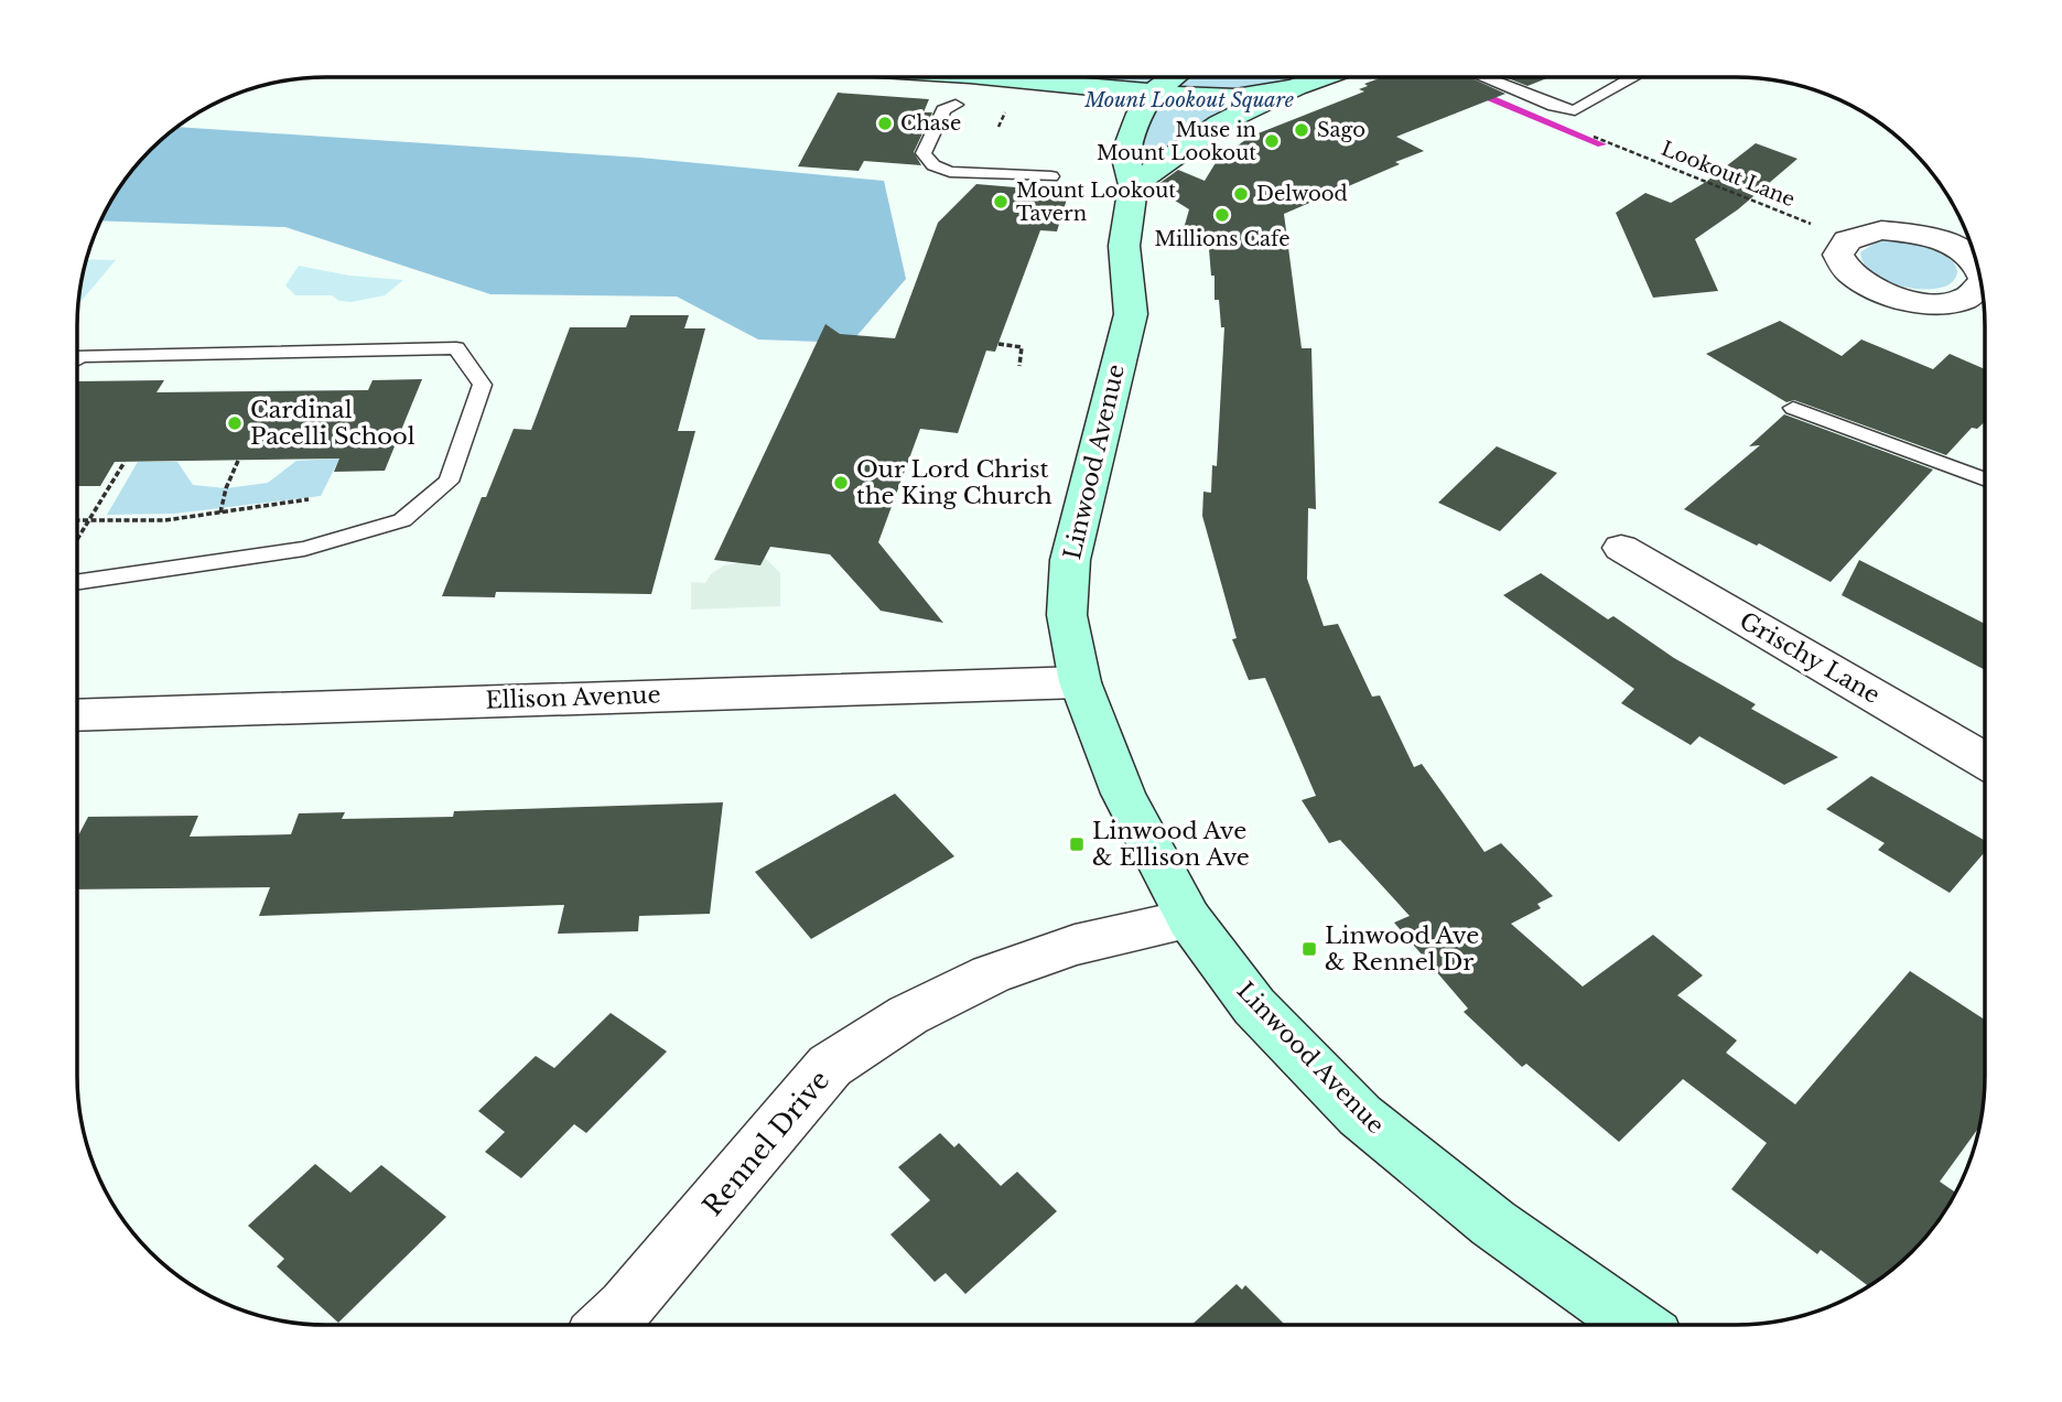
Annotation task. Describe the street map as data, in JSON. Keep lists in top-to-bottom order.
{
  "streets": {
    "main road": ["Linwood Avenue"],
    "street": ["Grischy Lane", "Ellison Avenue", "Rennel Drive"],
    "path": ["Lookout Lane"]
  },
  "crossings": [
    ["Linwood Avenue", "Ellison Avenue"],
    ["Linwood Avenue", "Rennel Drive"]
  ],
  "parks": ["Mount Lookout Square"],
  "places": {
    "other": [
      "Chase",
      "Sago",
      "Muse in Mount Lookout",
      "Delwood",
      "Mount Lookout Tavern",
      "Millions Cafe",
      "Cardinal Pacelli School",
      "Our Lord Christ the King Church"
    ],
    "transit": ["Linwood Ave & Ellison Ave", "Linwood Ave & Rennel Dr"]
  }
}
